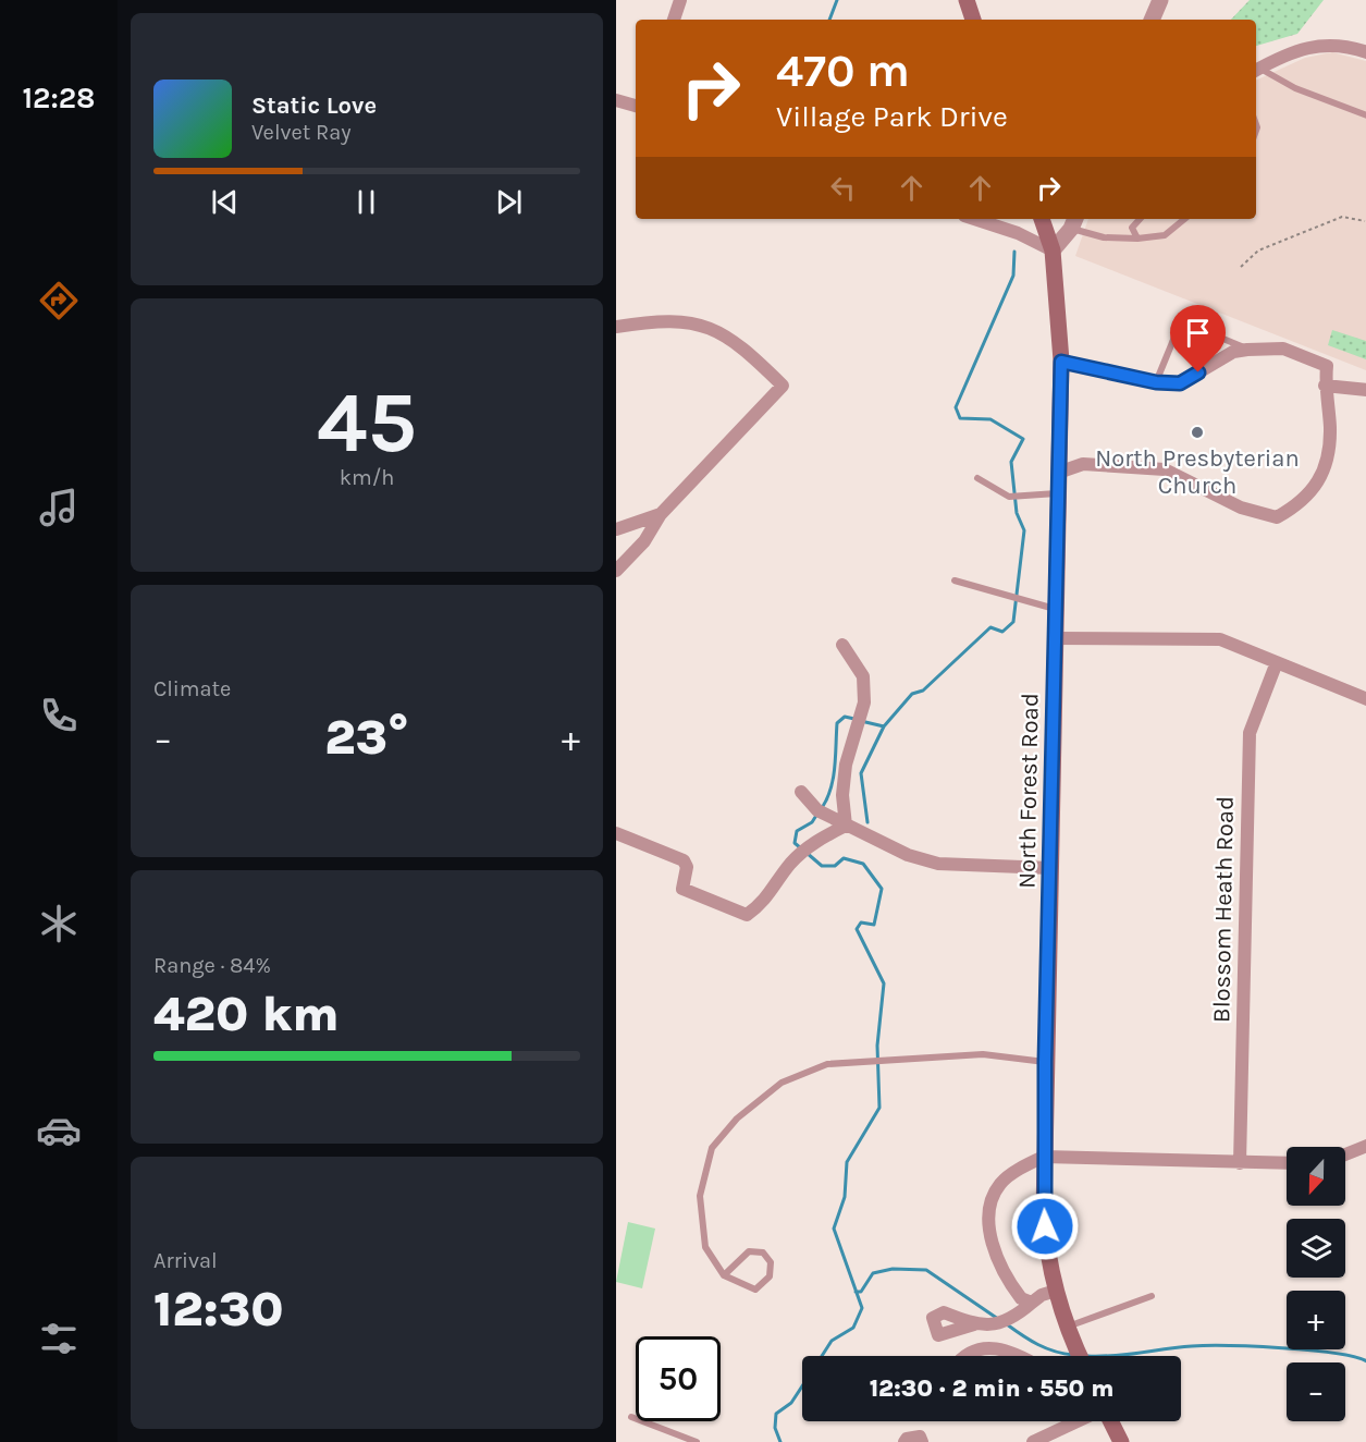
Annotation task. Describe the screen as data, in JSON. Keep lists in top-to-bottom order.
{
  "streets": {
    "main road": ["North Forest Road"],
    "street": ["Blossom Heath Road"]
  },
  "places": ["North Presbyterian Church"],
  "north": "bottom",
  "page": {
    "tabs": "12:28",
    "turn": ["470 m", "Village Park Drive"],
    "song": ["Static Love", "Velvet Ray"],
    "tile": [
      ["45", "km/h"],
      "Climate",
      ["Range · 84%", "420 km"],
      ["Arrival", "12:30"]
    ],
    "heat": ["−", "23°", "+"],
    "map_buttons": ["+", "−"],
    "limit": "50",
    "trip": "12:30 · 2 min · 550 m"
  }
}
